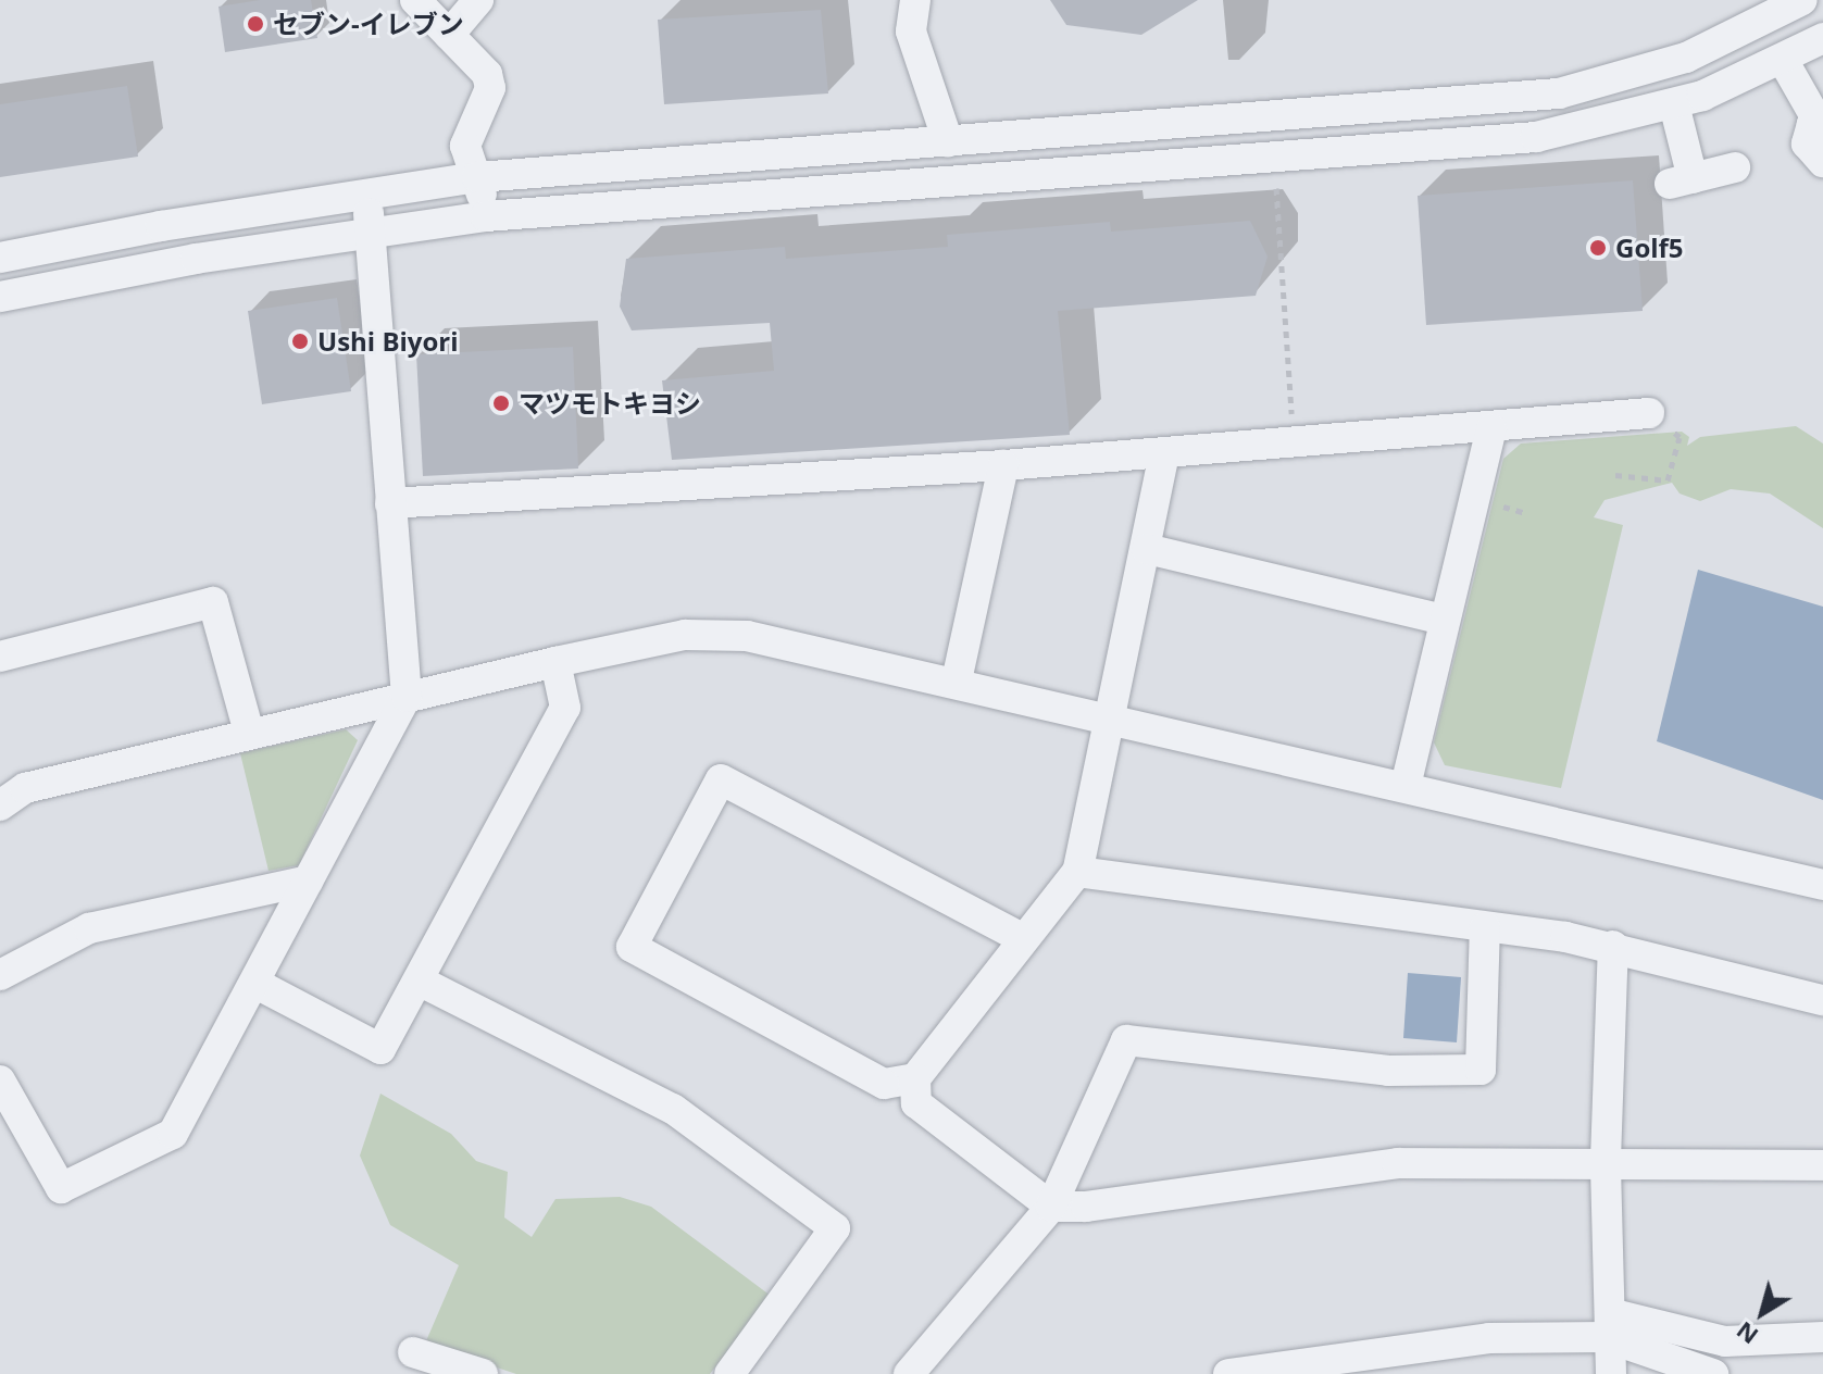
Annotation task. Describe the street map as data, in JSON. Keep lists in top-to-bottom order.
{
  "places": [
    "セブン-イレブン",
    "Golf5",
    "Ushi Biyori",
    "マツモトキヨシ"
  ],
  "north": "bottom left"
}
